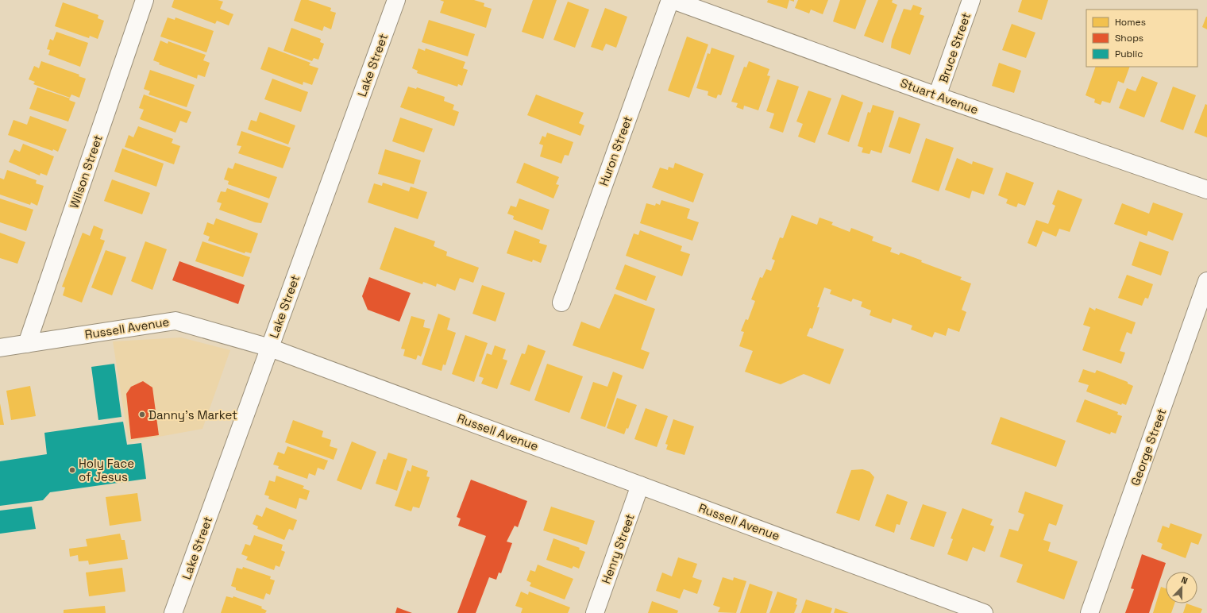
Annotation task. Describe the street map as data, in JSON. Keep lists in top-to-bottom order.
{
  "streets": {
    "street": [
      "Bruce Street",
      "Lake Street",
      "Stuart Avenue",
      "Huron Street",
      "Wilson Street",
      "Russell Avenue",
      "George Street",
      "Henry Street"
    ]
  },
  "crossings": [
    ["Bruce Street", "Stuart Avenue"],
    ["Lake Street", "Russell Avenue"],
    ["Wilson Street", "Russell Avenue"],
    ["Russell Avenue", "Henry Street"]
  ],
  "places": ["Danny's Market", "Holy Face of Jesus"],
  "legend": ["Homes", "Shops", "Public"],
  "north": "top"
}
